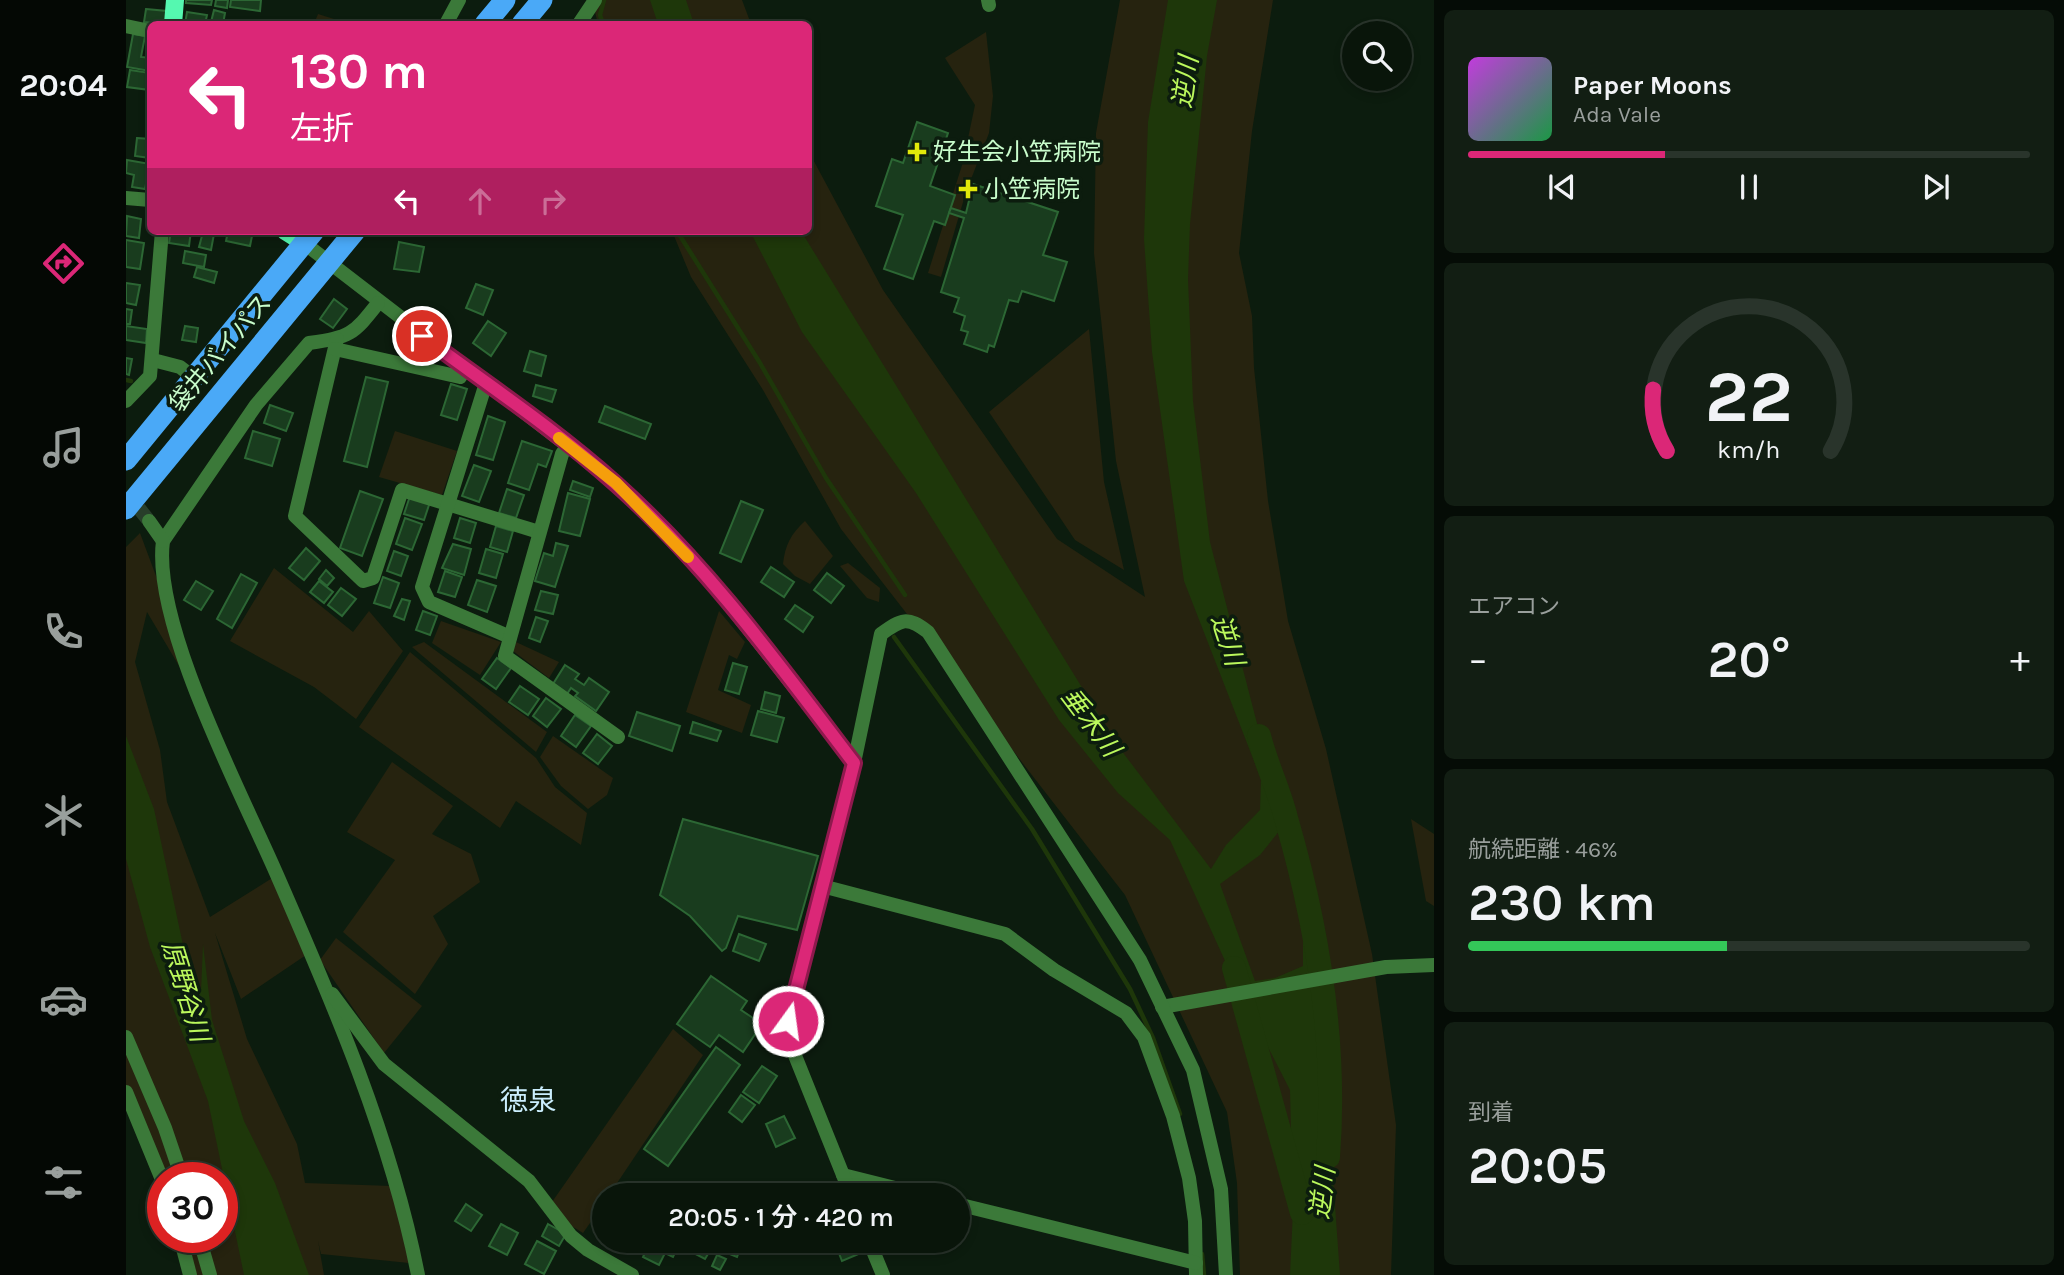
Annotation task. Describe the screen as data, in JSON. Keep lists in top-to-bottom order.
{
  "streets": {
    "highway": ["袋井バイパス"]
  },
  "districts": ["徳泉"],
  "water": ["逆川", "垂木川", "原野谷川"],
  "places": {
    "health": ["好生会小笠病院", "小笠病院"]
  },
  "page": {
    "tabs": "20:04",
    "turn": ["130 m", "左折"],
    "song": ["Paper Moons", "Ada Vale"],
    "tile": [
      "エアコン",
      ["航続距離 · 46%", "230 km"],
      ["到着", "20:05"]
    ],
    "heat": ["−", "20°", "+"],
    "limit": "30",
    "trip": "20:05 · 1 分 · 420 m",
    "gauge": ["22", "km/h"]
  }
}
